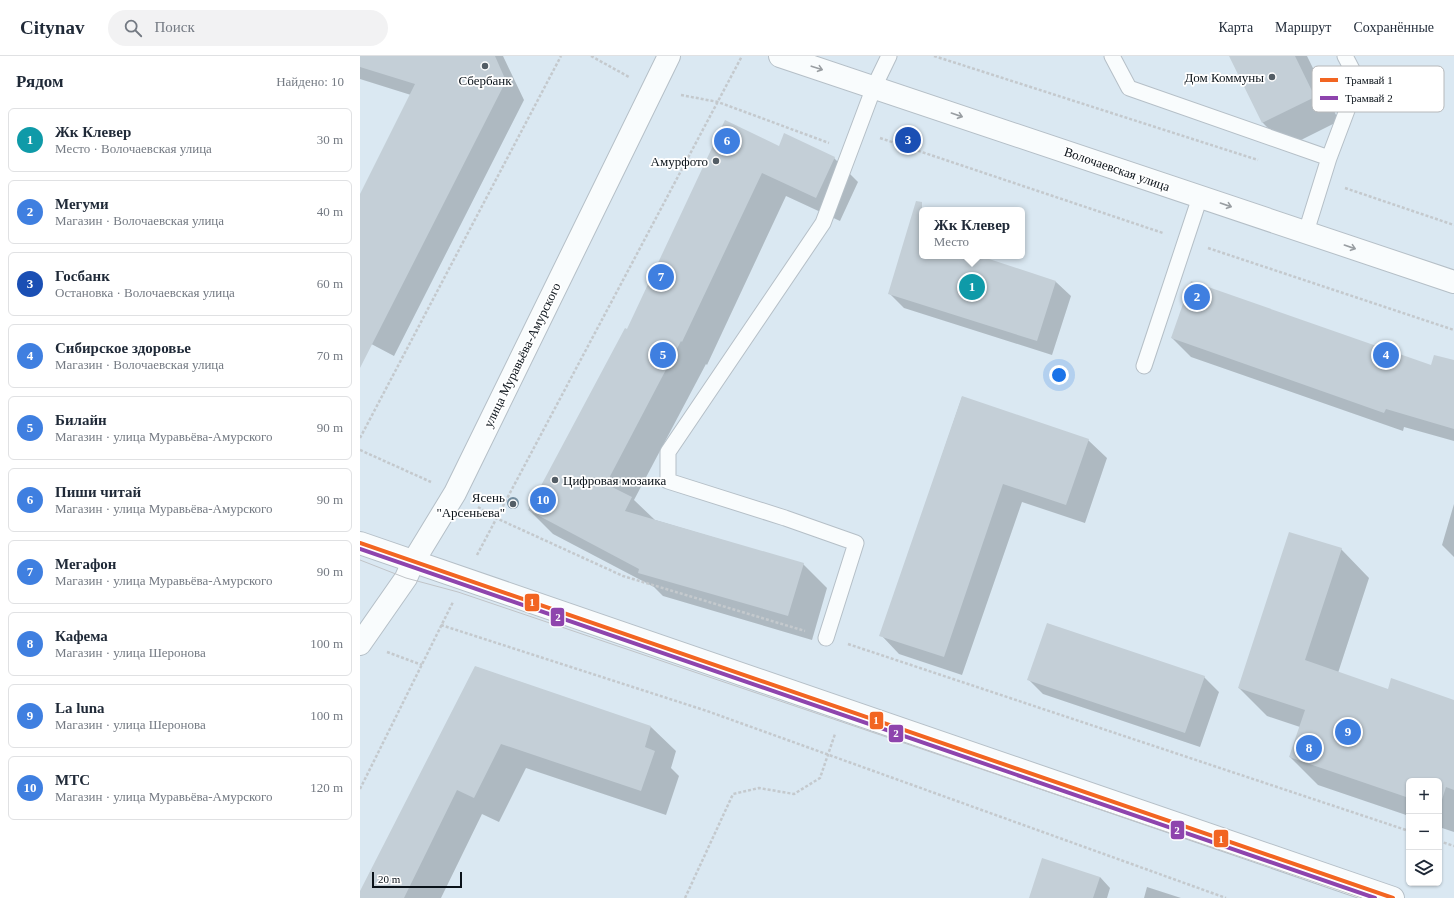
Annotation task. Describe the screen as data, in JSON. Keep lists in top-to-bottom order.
{
  "streets": {
    "main road": ["Волочаевская улица", "улица Муравьёва-Амурского"]
  },
  "one_way": ["Волочаевская улица"],
  "places": [
    "Сбербанк",
    "Дом Коммуны",
    "Амурфото",
    "Цифровая мозаика",
    "Ясень \"Арсеньева\""
  ],
  "lines": ["tram line 1", "tram line 2"],
  "legend": ["Трамвай 1", "Трамвай 2"],
  "scale_bar": "20 m",
  "page": {
    "header": "Citynav",
    "search": "Поиск",
    "nav": ["Карта", "Маршрут", "Сохранённые"],
    "heading": ["Рядом", "Найдено: 10"],
    "list": [
      {
        "mark": "1",
        "name": "Жк Клевер",
        "note": "Место · Волочаевская улица",
        "value": "30 m"
      },
      {
        "mark": "2",
        "name": "Мегуми",
        "note": "Магазин · Волочаевская улица",
        "value": "40 m"
      },
      {
        "mark": "3",
        "name": "Госбанк",
        "note": "Остановка · Волочаевская улица",
        "value": "60 m"
      },
      {
        "mark": "4",
        "name": "Сибирское здоровье",
        "note": "Магазин · Волочаевская улица",
        "value": "70 m"
      },
      {
        "mark": "5",
        "name": "Билайн",
        "note": "Магазин · улица Муравьёва-Амурского",
        "value": "90 m"
      },
      {
        "mark": "6",
        "name": "Пиши читай",
        "note": "Магазин · улица Муравьёва-Амурского",
        "value": "90 m"
      },
      {
        "mark": "7",
        "name": "Мегафон",
        "note": "Магазин · улица Муравьёва-Амурского",
        "value": "90 m"
      },
      {
        "mark": "8",
        "name": "Кафема",
        "note": "Магазин · улица Шеронова",
        "value": "100 m"
      },
      {
        "mark": "9",
        "name": "La luna",
        "note": "Магазин · улица Шеронова",
        "value": "100 m"
      },
      {
        "mark": "10",
        "name": "МТС",
        "note": "Магазин · улица Муравьёва-Амурского",
        "value": "120 m"
      }
    ],
    "pins": [
      "3",
      "6",
      "7",
      "1",
      "2",
      "4",
      "5",
      "10",
      "9",
      "8"
    ],
    "popup": ["Жк Клевер", "Место"],
    "map_buttons": ["+", "−"],
    "scale": "20 m"
  }
}
